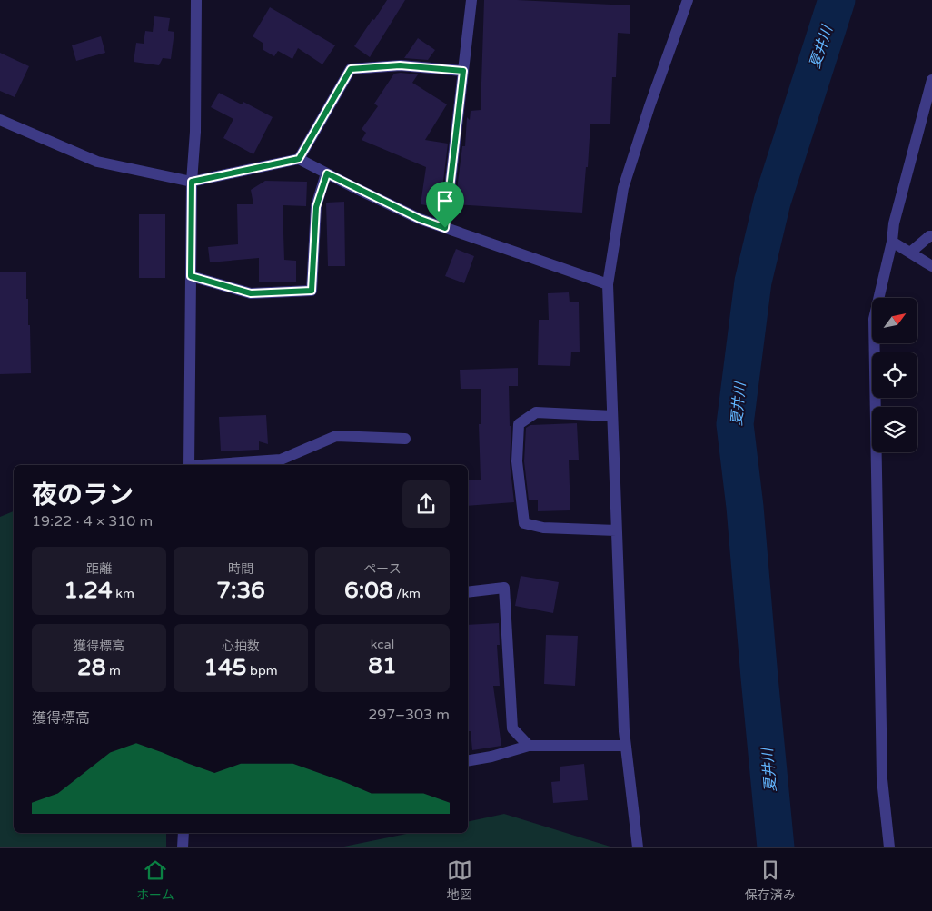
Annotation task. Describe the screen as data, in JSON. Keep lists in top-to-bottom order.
{
  "water": ["夏井川"],
  "north": "top right",
  "page": {
    "heading": ["夜のラン", "19:22 · 4 × 310 m"],
    "stats": [
      ["距離", "1.24 km"],
      ["時間", "7:36"],
      ["ペース", "6:08 /km"],
      ["獲得標高", "28 m"],
      ["心拍数", "145 bpm"],
      ["kcal", "81"]
    ],
    "chart": ["獲得標高", "297–303 m"],
    "tabs": ["ホーム", "地図", "保存済み"]
  }
}
